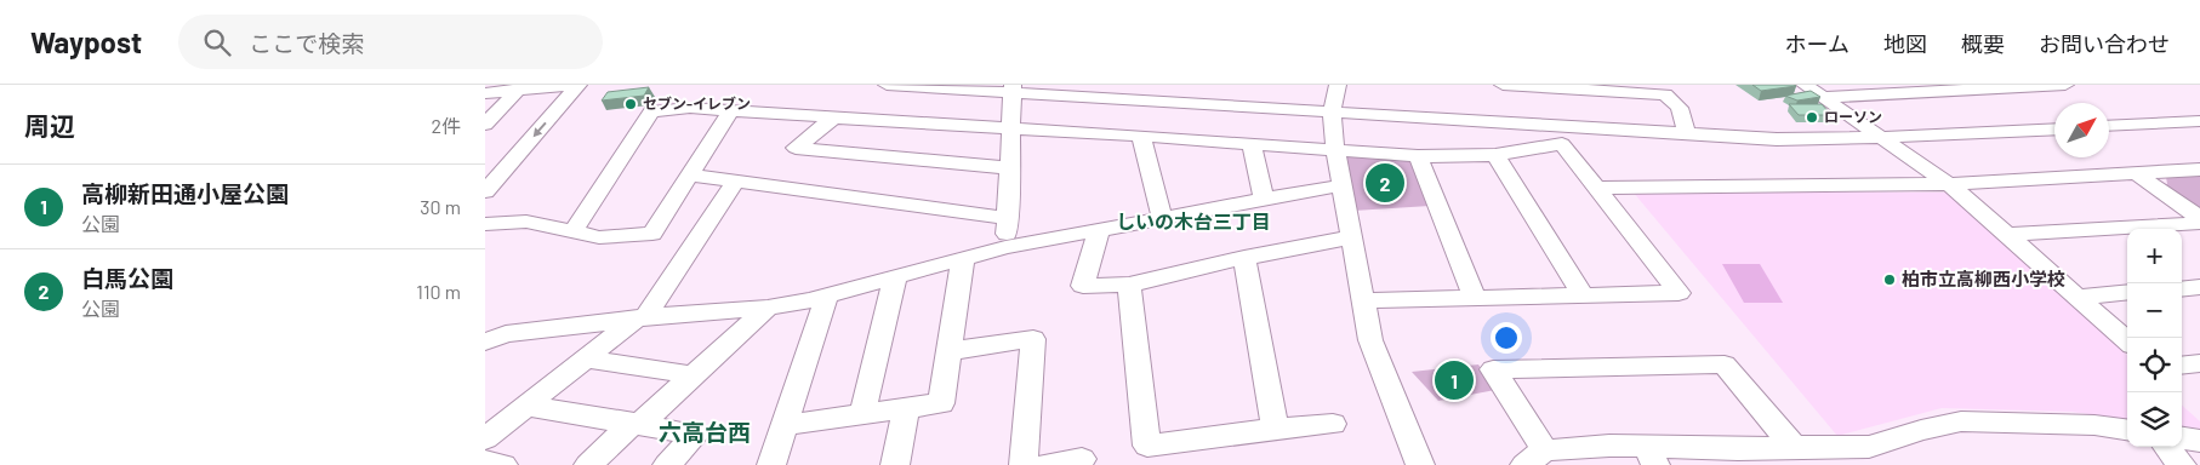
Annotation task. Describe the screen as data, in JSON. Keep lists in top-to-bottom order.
{
  "districts": ["しいの木台三丁目", "六高台西"],
  "places": ["セブン-イレブン", "ローソン", "柏市立高柳西小学校"],
  "north": "top right",
  "page": {
    "header": "Waypost",
    "search": "ここで検索",
    "nav": [
      "ホーム",
      "地図",
      "概要",
      "お問い合わせ"
    ],
    "heading": ["周辺", "2件"],
    "pins": ["2", "1"],
    "list": [
      {
        "mark": "1",
        "name": "高柳新田通小屋公園",
        "note": "公園",
        "value": "30 m"
      },
      {
        "mark": "2",
        "name": "白馬公園",
        "note": "公園",
        "value": "110 m"
      }
    ],
    "map_buttons": ["+", "−"]
  }
}
